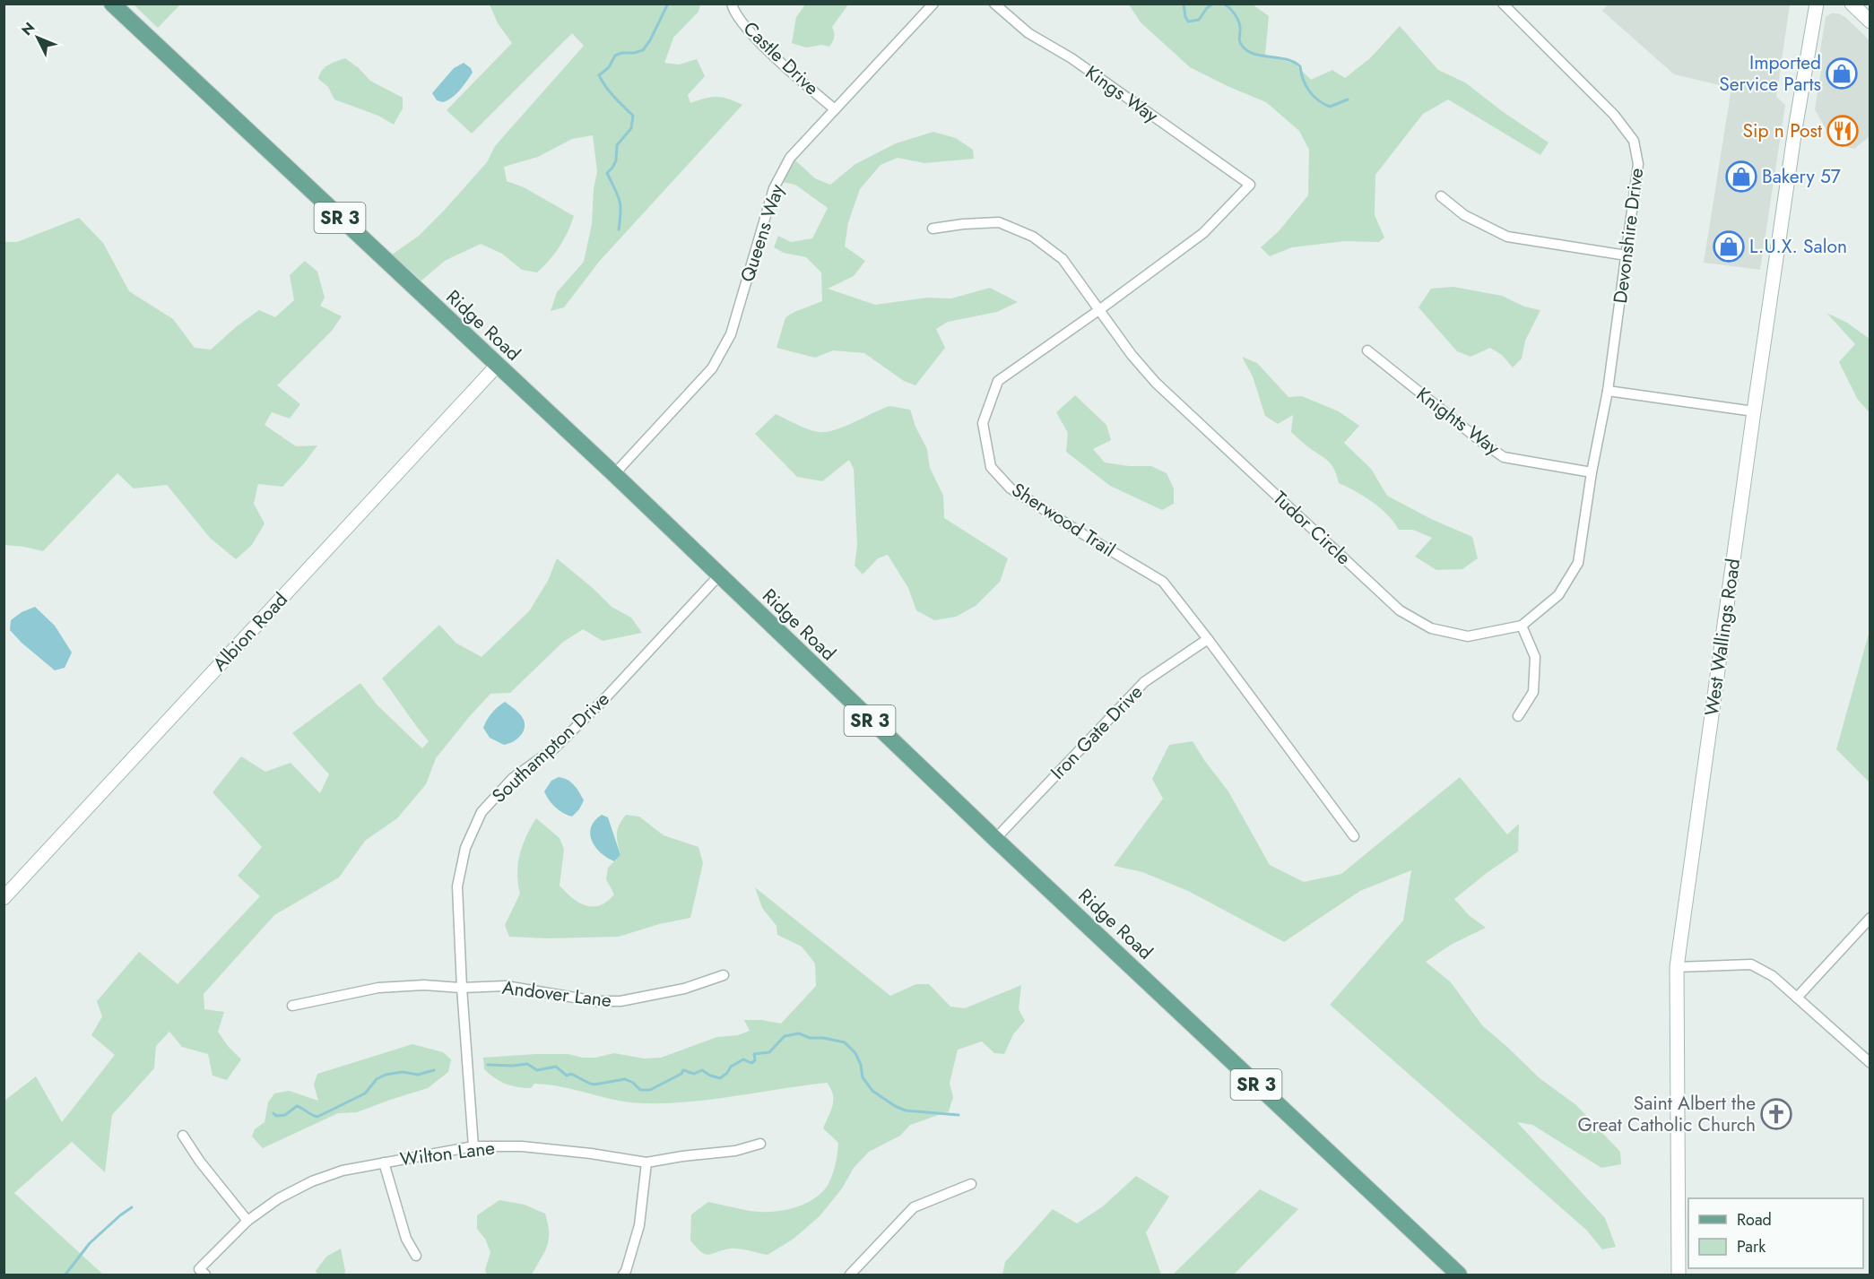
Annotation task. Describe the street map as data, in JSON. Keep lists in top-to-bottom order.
{
  "streets": {
    "main road": ["SR 3", "Ridge Road"],
    "street": [
      "Castle Drive",
      "Kings Way",
      "Queens Way",
      "Devonshire Drive",
      "Knights Way",
      "Sherwood Trail",
      "Tudor Circle",
      "Albion Road",
      "West Wallings Road",
      "Iron Gate Drive",
      "Southampton Drive",
      "Andover Lane",
      "Wilton Lane"
    ]
  },
  "crossings": [
    ["Castle Drive", "Queens Way"],
    ["Kings Way", "Sherwood Trail"],
    ["Queens Way", "Ridge Road"],
    ["Ridge Road", "Albion Road"],
    ["Ridge Road", "Iron Gate Drive"],
    ["Ridge Road", "Southampton Drive"],
    ["Sherwood Trail", "Tudor Circle"],
    ["Sherwood Trail", "Iron Gate Drive"],
    ["Southampton Drive", "Andover Lane"],
    ["Southampton Drive", "Wilton Lane"]
  ],
  "places": {
    "shop": ["Imported Service Parts", "Bakery 57", "L.U.X. Salon"],
    "restaurant": ["Sip n Post"],
    "church": ["Saint Albert the Great Catholic Church"]
  },
  "legend": ["Road", "Park"],
  "north": "top left"
}
